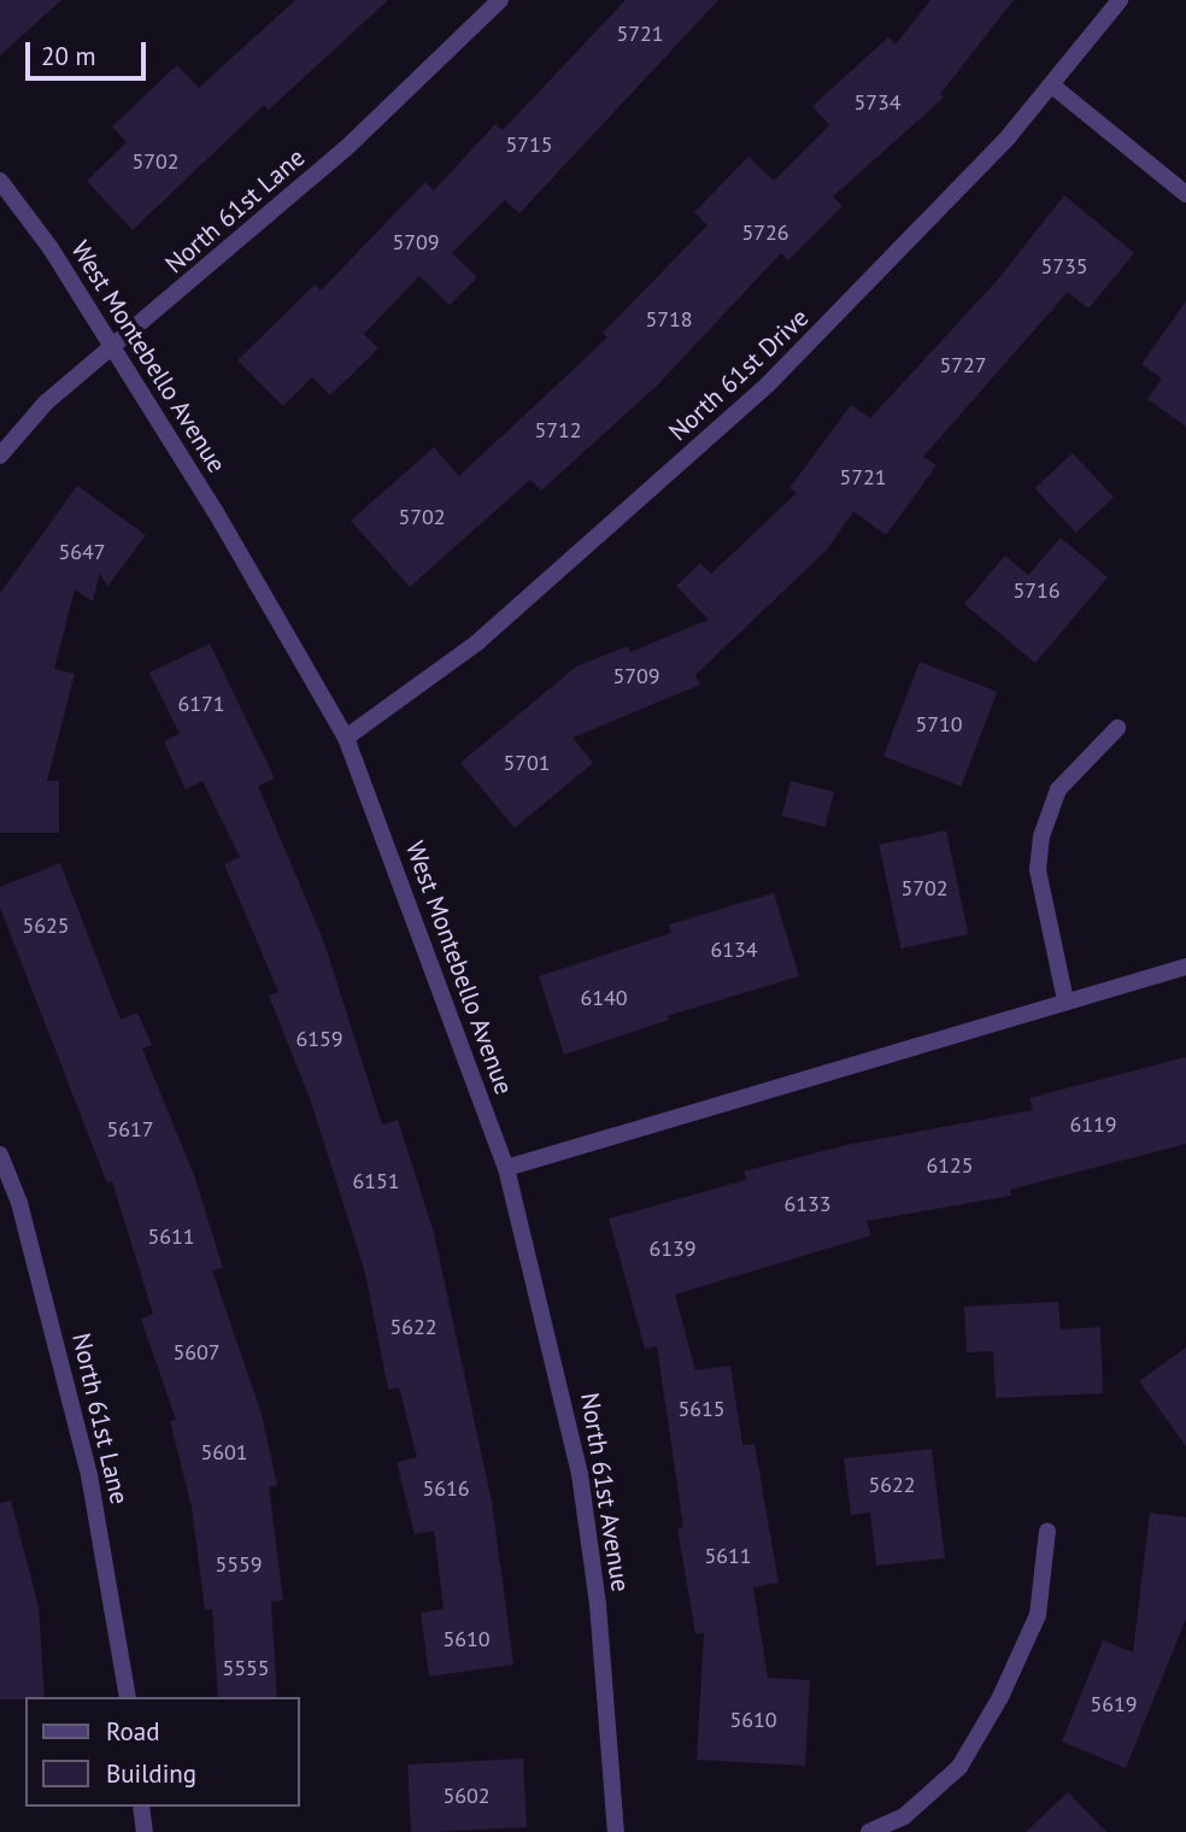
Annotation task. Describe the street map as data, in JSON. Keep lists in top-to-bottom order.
{
  "streets": {
    "street": [
      "North 61st Lane",
      "West Montebello Avenue",
      "North 61st Drive",
      "North 61st Avenue"
    ]
  },
  "crossings": [
    ["North 61st Lane", "West Montebello Avenue"],
    ["West Montebello Avenue", "North 61st Drive"],
    ["West Montebello Avenue", "North 61st Avenue"]
  ],
  "house_numbers": [
    "5721",
    "5734",
    "5715",
    "5702",
    "5726",
    "5709",
    "5735",
    "5718",
    "5727",
    "5712",
    "5721",
    "5702",
    "5647",
    "5716",
    "5709",
    "6171",
    "5710",
    "5701",
    "5702",
    "5625",
    "6134",
    "6140",
    "6159",
    "6119",
    "5617",
    "6125",
    "6151",
    "6133",
    "5611",
    "6139",
    "5622",
    "5607",
    "5615",
    "5601",
    "5622",
    "5616",
    "5611",
    "5559",
    "5610",
    "5555",
    "5619",
    "5610",
    "5602"
  ],
  "legend": ["Road", "Building"],
  "scale_bar": "20 m"
}
